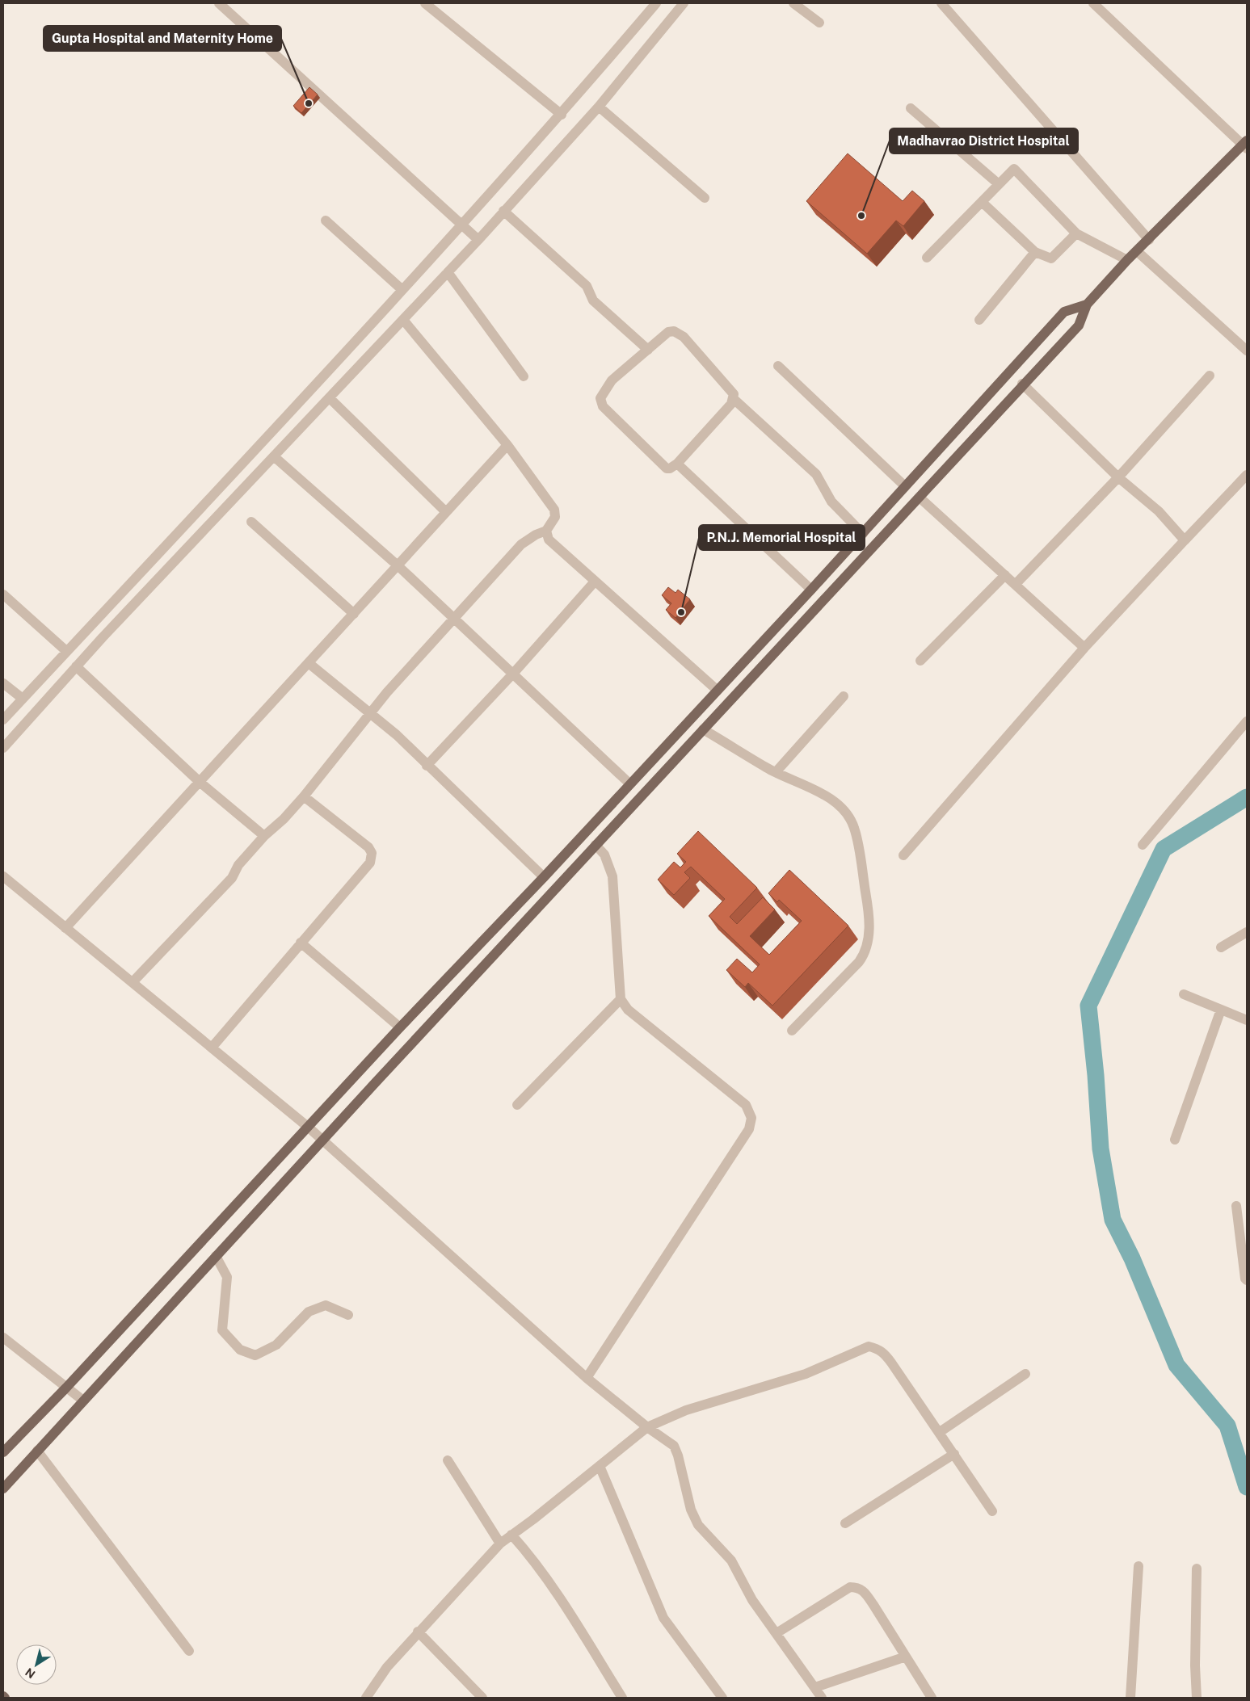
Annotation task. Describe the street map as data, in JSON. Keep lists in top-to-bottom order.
{
  "places": ["Gupta Hospital and Maternity Home", "Madhavrao District Hospital", "P.N.J. Memorial Hospital"],
  "north": "bottom left"
}
